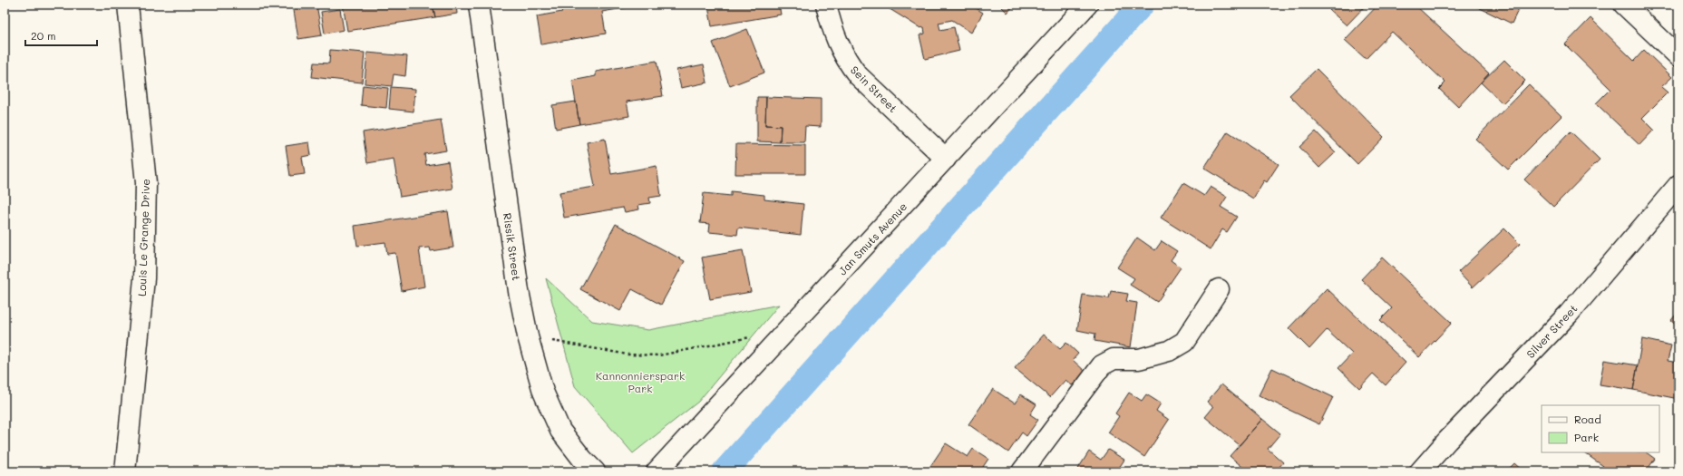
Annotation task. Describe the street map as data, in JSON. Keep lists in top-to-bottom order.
{
  "streets": {
    "street": [
      "Sein Street",
      "Louis Le Grange Drive",
      "Jan Smuts Avenue",
      "Rissik Street",
      "Silver Street"
    ]
  },
  "crossings": [
    ["Sein Street", "Jan Smuts Avenue"]
  ],
  "parks": ["Kannonnierspark Park"],
  "legend": ["Road", "Park"],
  "scale_bar": "20 m"
}
